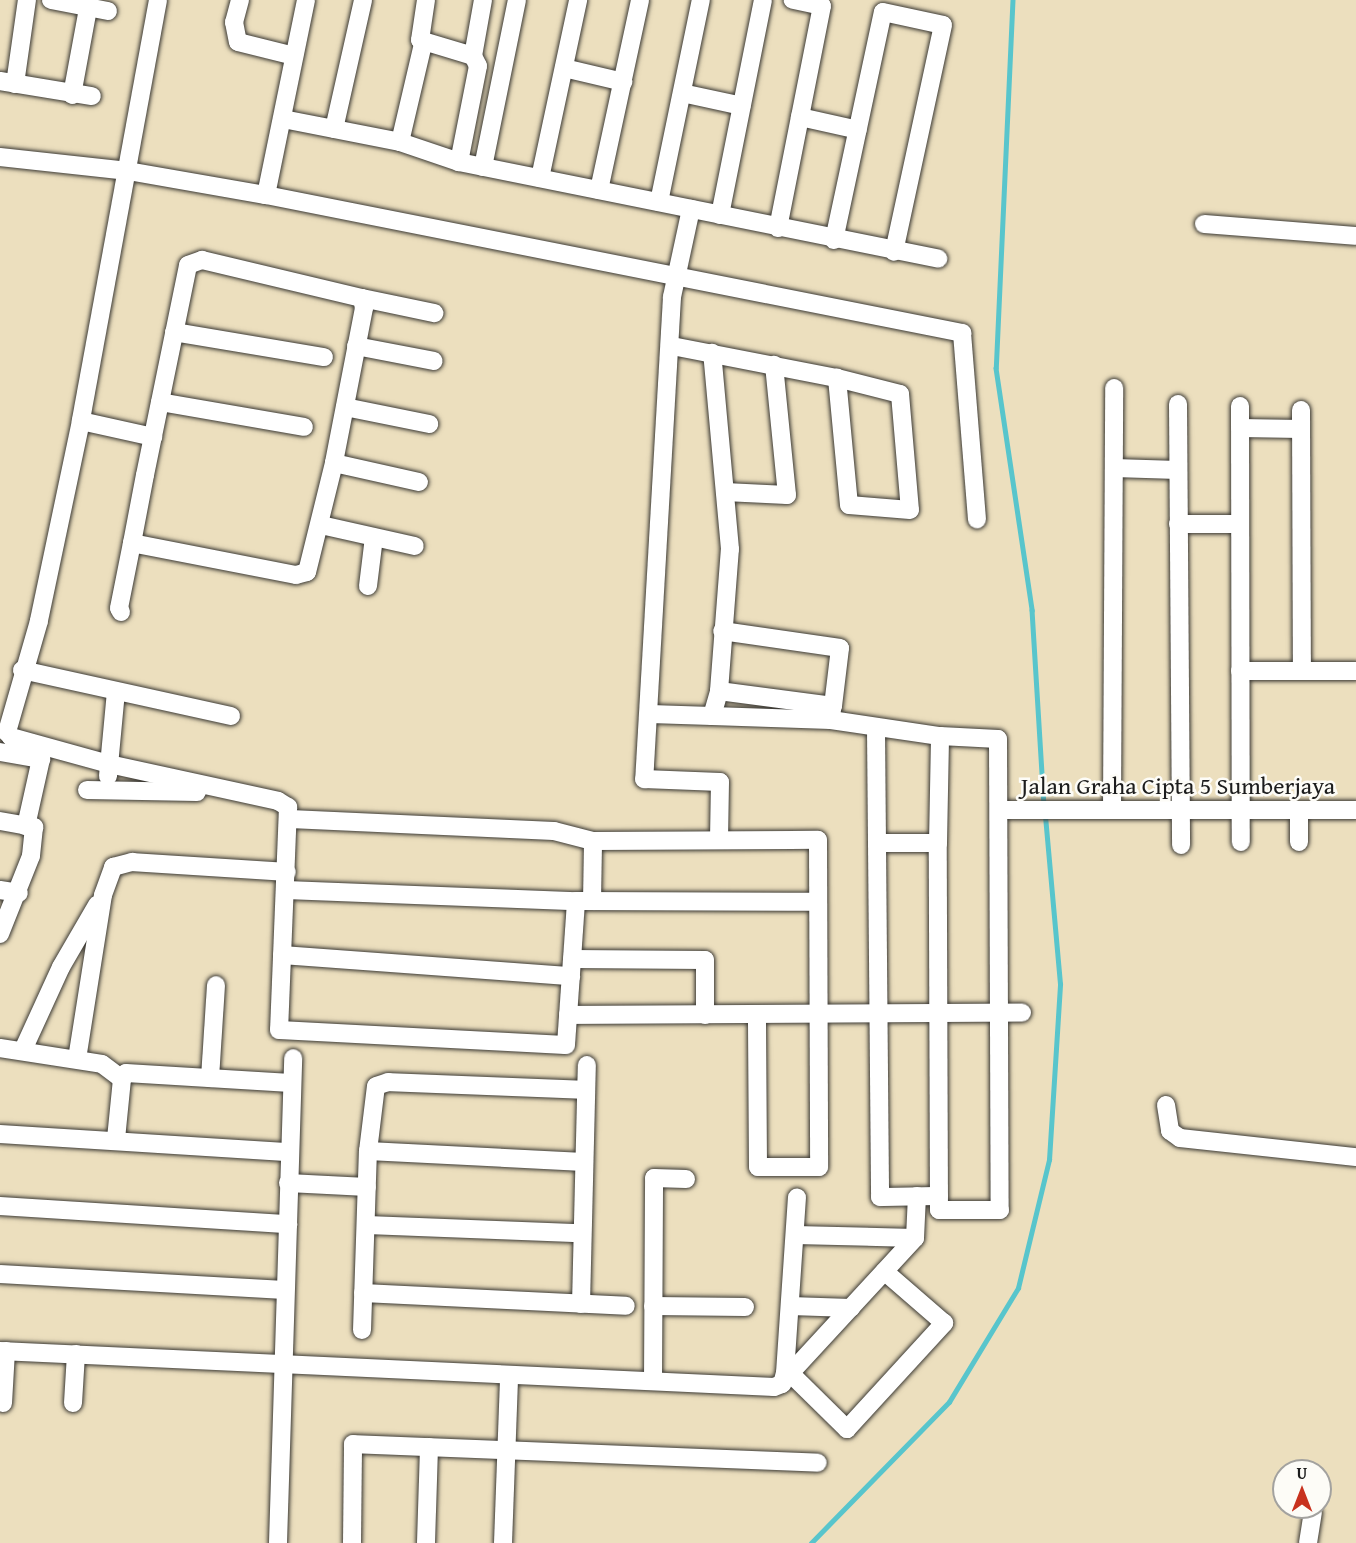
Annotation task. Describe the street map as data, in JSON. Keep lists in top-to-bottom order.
{
  "streets": {
    "street": ["Jalan Graha Cipta 5 Sumberjaya"]
  },
  "north": "top"
}
